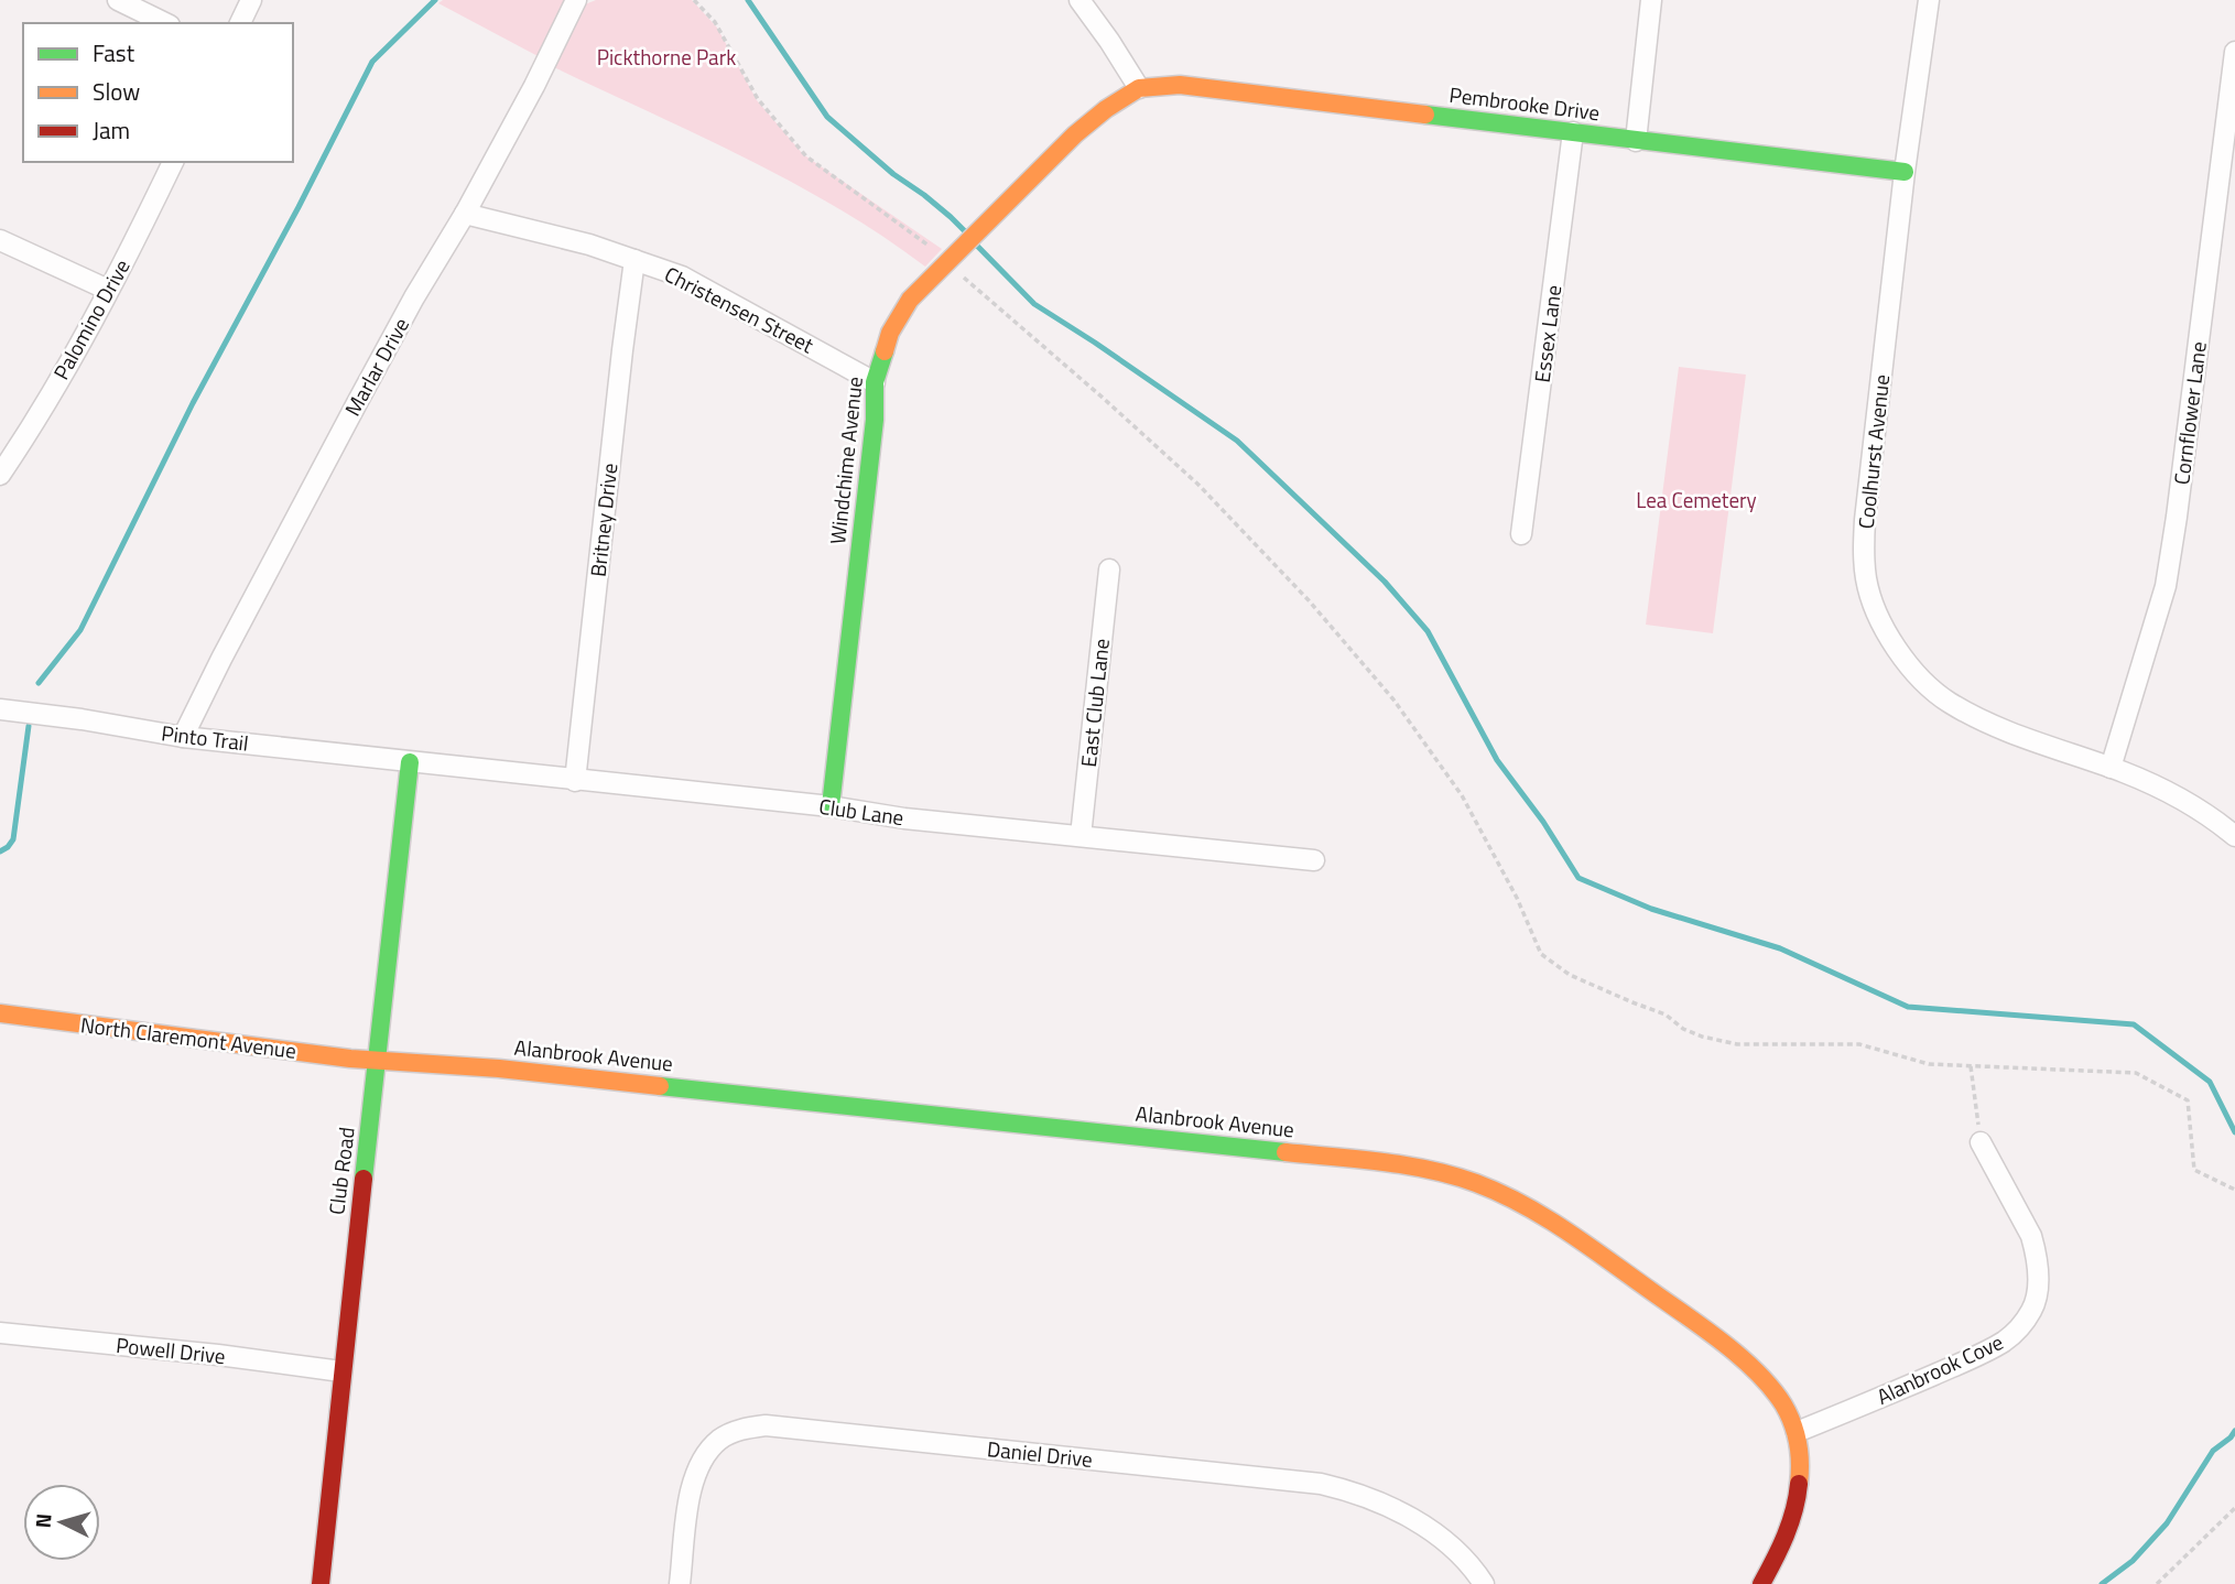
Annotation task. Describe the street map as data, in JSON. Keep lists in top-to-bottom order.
{
  "streets": {
    "street": [
      "Pembrooke Drive",
      "Christensen Street",
      "Palomino Drive",
      "Essex Lane",
      "Marlar Drive",
      "Cornflower Lane",
      "Coolhurst Avenue",
      "Windchime Avenue",
      "Britney Drive",
      "East Club Lane",
      "Pinto Trail",
      "Club Lane",
      "North Claremont Avenue",
      "Alanbrook Avenue",
      "Club Road",
      "Powell Drive",
      "Alanbrook Cove",
      "Daniel Drive"
    ]
  },
  "crossings": [
    ["Pembrooke Drive", "Essex Lane"],
    ["Pembrooke Drive", "Coolhurst Avenue"],
    ["Pembrooke Drive", "Windchime Avenue"],
    ["Christensen Street", "Marlar Drive"],
    ["Christensen Street", "Windchime Avenue"],
    ["Christensen Street", "Britney Drive"],
    ["Marlar Drive", "Pinto Trail"],
    ["Cornflower Lane", "Coolhurst Avenue"],
    ["Windchime Avenue", "Club Lane"],
    ["Britney Drive", "Club Lane"],
    ["East Club Lane", "Club Lane"],
    ["Pinto Trail", "Club Lane"],
    ["Pinto Trail", "Club Road"],
    ["Club Lane", "Club Road"],
    ["North Claremont Avenue", "Alanbrook Avenue"],
    ["North Claremont Avenue", "Club Road"],
    ["Alanbrook Avenue", "Club Road"],
    ["Alanbrook Avenue", "Alanbrook Cove"],
    ["Club Road", "Powell Drive"]
  ],
  "parks": ["Pickthorne Park", "Lea Cemetery"],
  "legend": ["Fast", "Slow", "Jam"],
  "north": "left"
}
